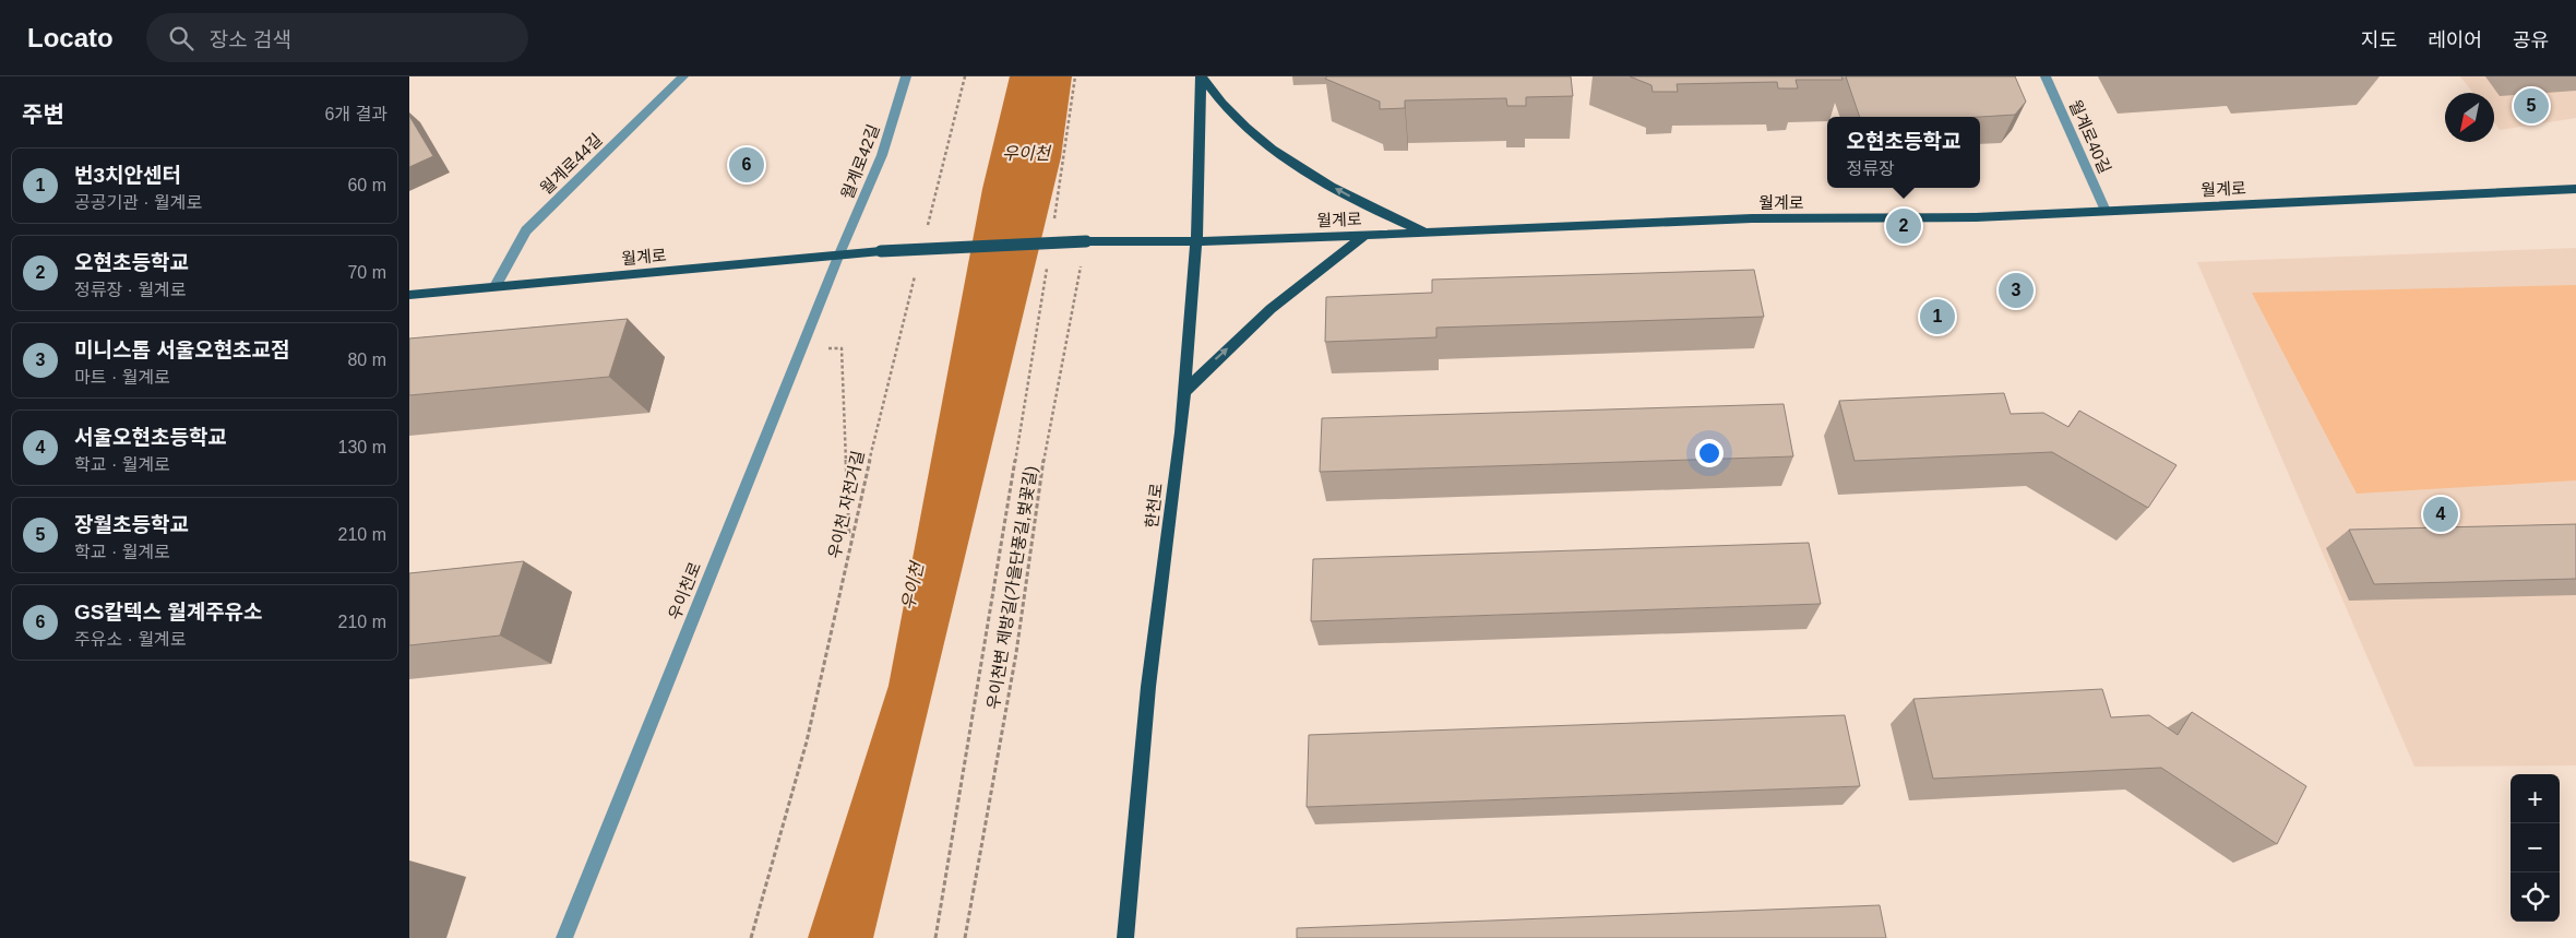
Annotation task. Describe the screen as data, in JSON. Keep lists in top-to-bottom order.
{
  "streets": {
    "main road": ["월계로", "한천로"],
    "street": [
      "월계로40길",
      "월계로42길",
      "월계로44길",
      "우이천로"
    ],
    "path": ["우이천 자전거길", "우이천변 제방길(가을단풍길,벚꽃길)"]
  },
  "crossings": [
    ["월계로40길", "월계로"],
    ["월계로42길", "월계로"],
    ["월계로42길", "우이천로"],
    ["월계로44길", "월계로"],
    ["월계로", "한천로"],
    ["월계로", "우이천변 제방길(가을단풍길,벚꽃길)"],
    ["월계로", "우이천로"]
  ],
  "water": ["우이천"],
  "north": "bottom left",
  "page": {
    "header": "Locato",
    "search": "장소 검색",
    "nav": ["지도", "레이어", "공유"],
    "heading": ["주변", "6개 결과"],
    "pins": [
      "5",
      "6",
      "2",
      "3",
      "1",
      "4"
    ],
    "popup": ["오현초등학교", "정류장"],
    "list": [
      {
        "mark": "1",
        "name": "번3치안센터",
        "note": "공공기관 · 월계로",
        "value": "60 m"
      },
      {
        "mark": "2",
        "name": "오현초등학교",
        "note": "정류장 · 월계로",
        "value": "70 m"
      },
      {
        "mark": "3",
        "name": "미니스톱 서울오현초교점",
        "note": "마트 · 월계로",
        "value": "80 m"
      },
      {
        "mark": "4",
        "name": "서울오현초등학교",
        "note": "학교 · 월계로",
        "value": "130 m"
      },
      {
        "mark": "5",
        "name": "장월초등학교",
        "note": "학교 · 월계로",
        "value": "210 m"
      },
      {
        "mark": "6",
        "name": "GS칼텍스 월계주유소",
        "note": "주유소 · 월계로",
        "value": "210 m"
      }
    ],
    "map_buttons": ["+", "−"]
  }
}
